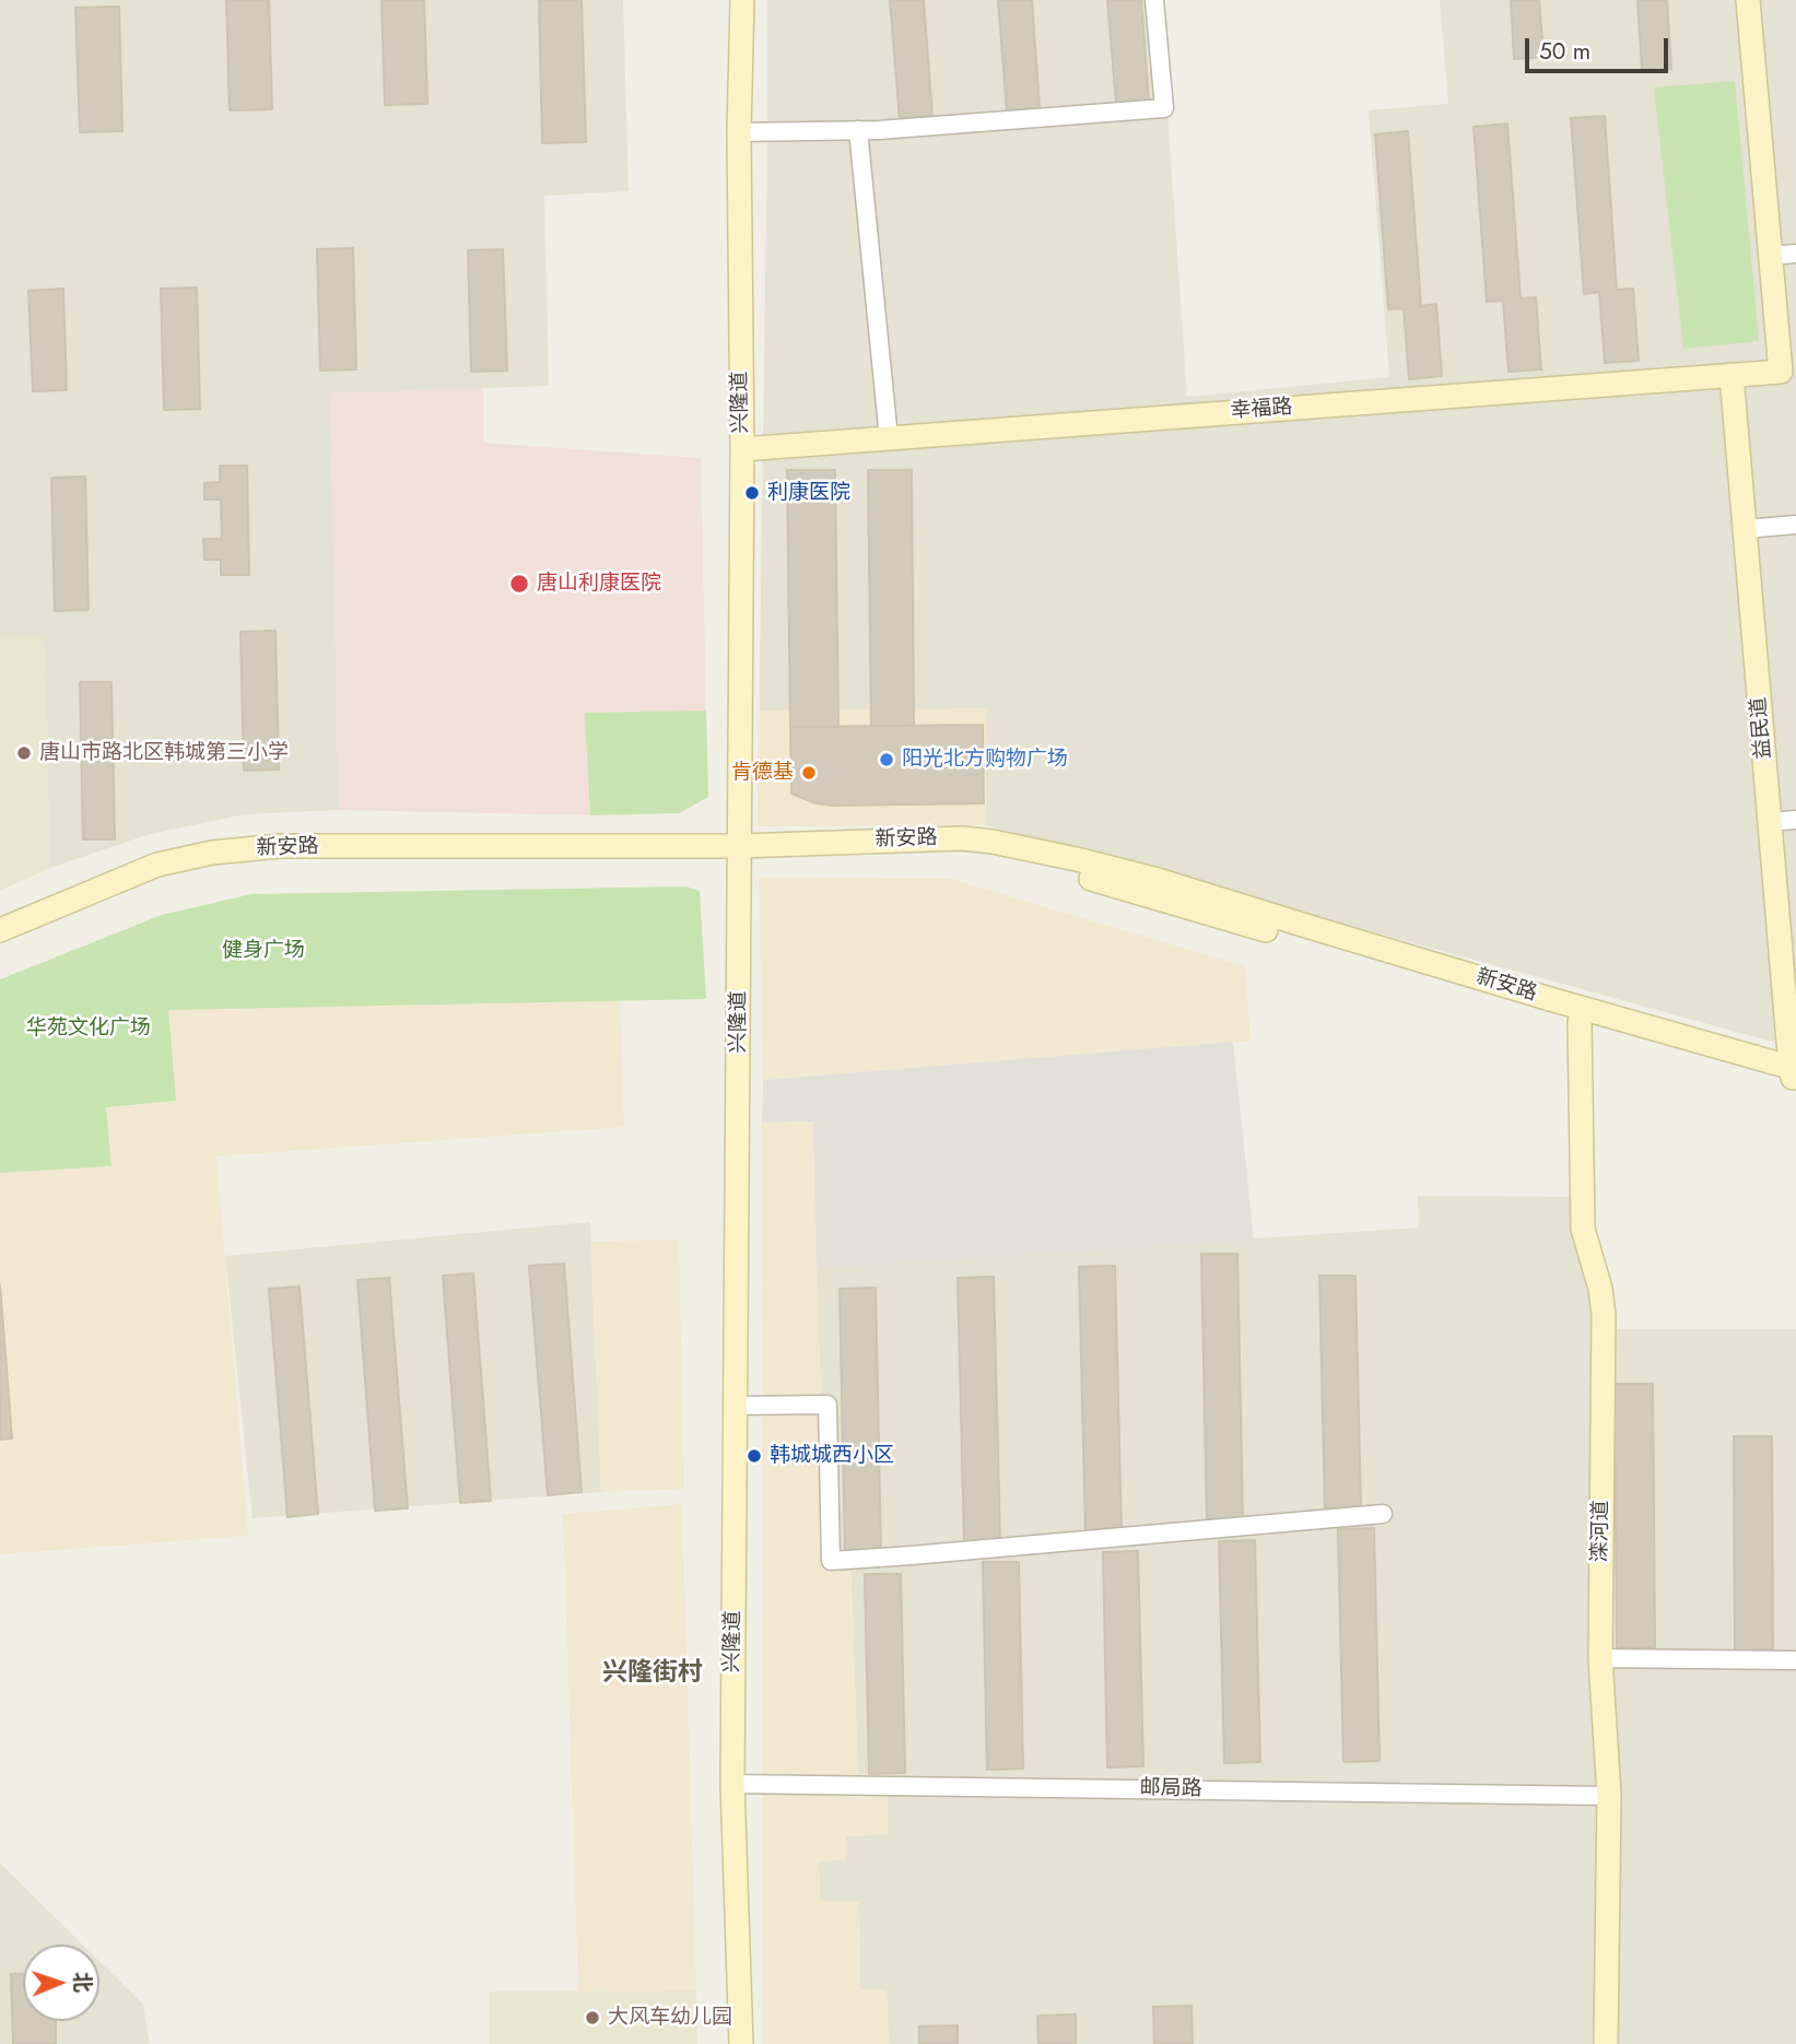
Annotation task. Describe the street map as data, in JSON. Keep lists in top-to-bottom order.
{
  "streets": {
    "main road": [
      "兴隆道",
      "幸福路",
      "益民道",
      "新安路",
      "滦河道"
    ],
    "street": ["邮局路"]
  },
  "crossings": [
    ["兴隆道", "幸福路"],
    ["兴隆道", "新安路"],
    ["兴隆道", "邮局路"],
    ["幸福路", "益民道"],
    ["益民道", "新安路"],
    ["新安路", "滦河道"],
    ["滦河道", "邮局路"]
  ],
  "districts": ["兴隆街村"],
  "parks": ["健身广场", "华苑文化广场"],
  "places": [
    "利康医院",
    "唐山利康医院",
    "唐山市路北区韩城第三小学",
    "阳光北方购物广场",
    "肯德基",
    "韩城城西小区",
    "大风车幼儿园"
  ],
  "scale_bar": "50 m",
  "north": "right"
}
